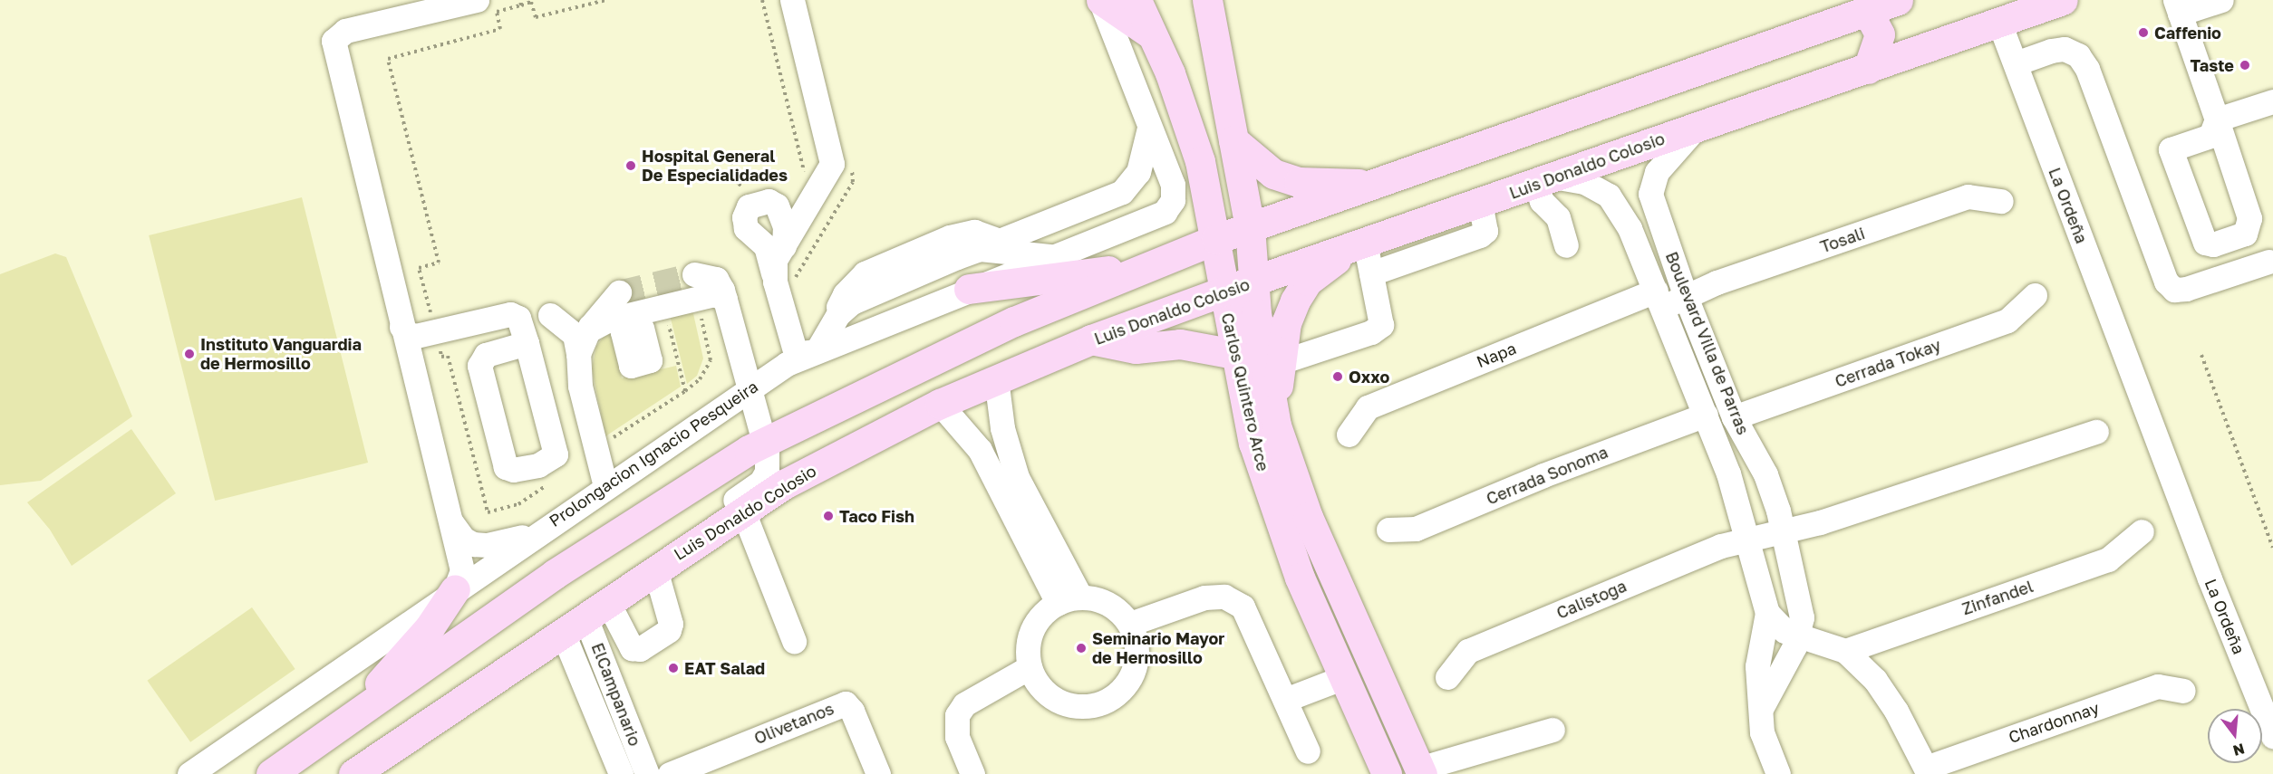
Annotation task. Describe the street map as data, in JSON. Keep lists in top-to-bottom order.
{
  "streets": {
    "main road": ["Luis Donaldo Colosio", "Carlos Quintero Arce"],
    "street": [
      "La Ordeña",
      "Tosali",
      "Boulevard Villa de Parras",
      "Napa",
      "Cerrada Tokay",
      "Prolongacion Ignacio Pesqueira",
      "Cerrada Sonoma",
      "Zinfandel",
      "Calistoga",
      "ElCampanario",
      "Chardonnay",
      "Olivetanos"
    ]
  },
  "crossings": [
    ["Luis Donaldo Colosio", "La Ordeña"],
    ["Luis Donaldo Colosio", "Boulevard Villa de Parras"],
    ["Luis Donaldo Colosio", "Carlos Quintero Arce"],
    ["Luis Donaldo Colosio", "ElCampanario"],
    ["Tosali", "Boulevard Villa de Parras"],
    ["Tosali", "Napa"],
    ["Boulevard Villa de Parras", "Napa"],
    ["Boulevard Villa de Parras", "Cerrada Tokay"],
    ["Boulevard Villa de Parras", "Cerrada Sonoma"],
    ["Boulevard Villa de Parras", "Calistoga"]
  ],
  "places": [
    "Caffenio",
    "Taste",
    "Hospital General De Especialidades",
    "Instituto Vanguardia de Hermosillo",
    "Oxxo",
    "Taco Fish",
    "Seminario Mayor de Hermosillo",
    "EAT Salad"
  ],
  "north": "bottom"
}
